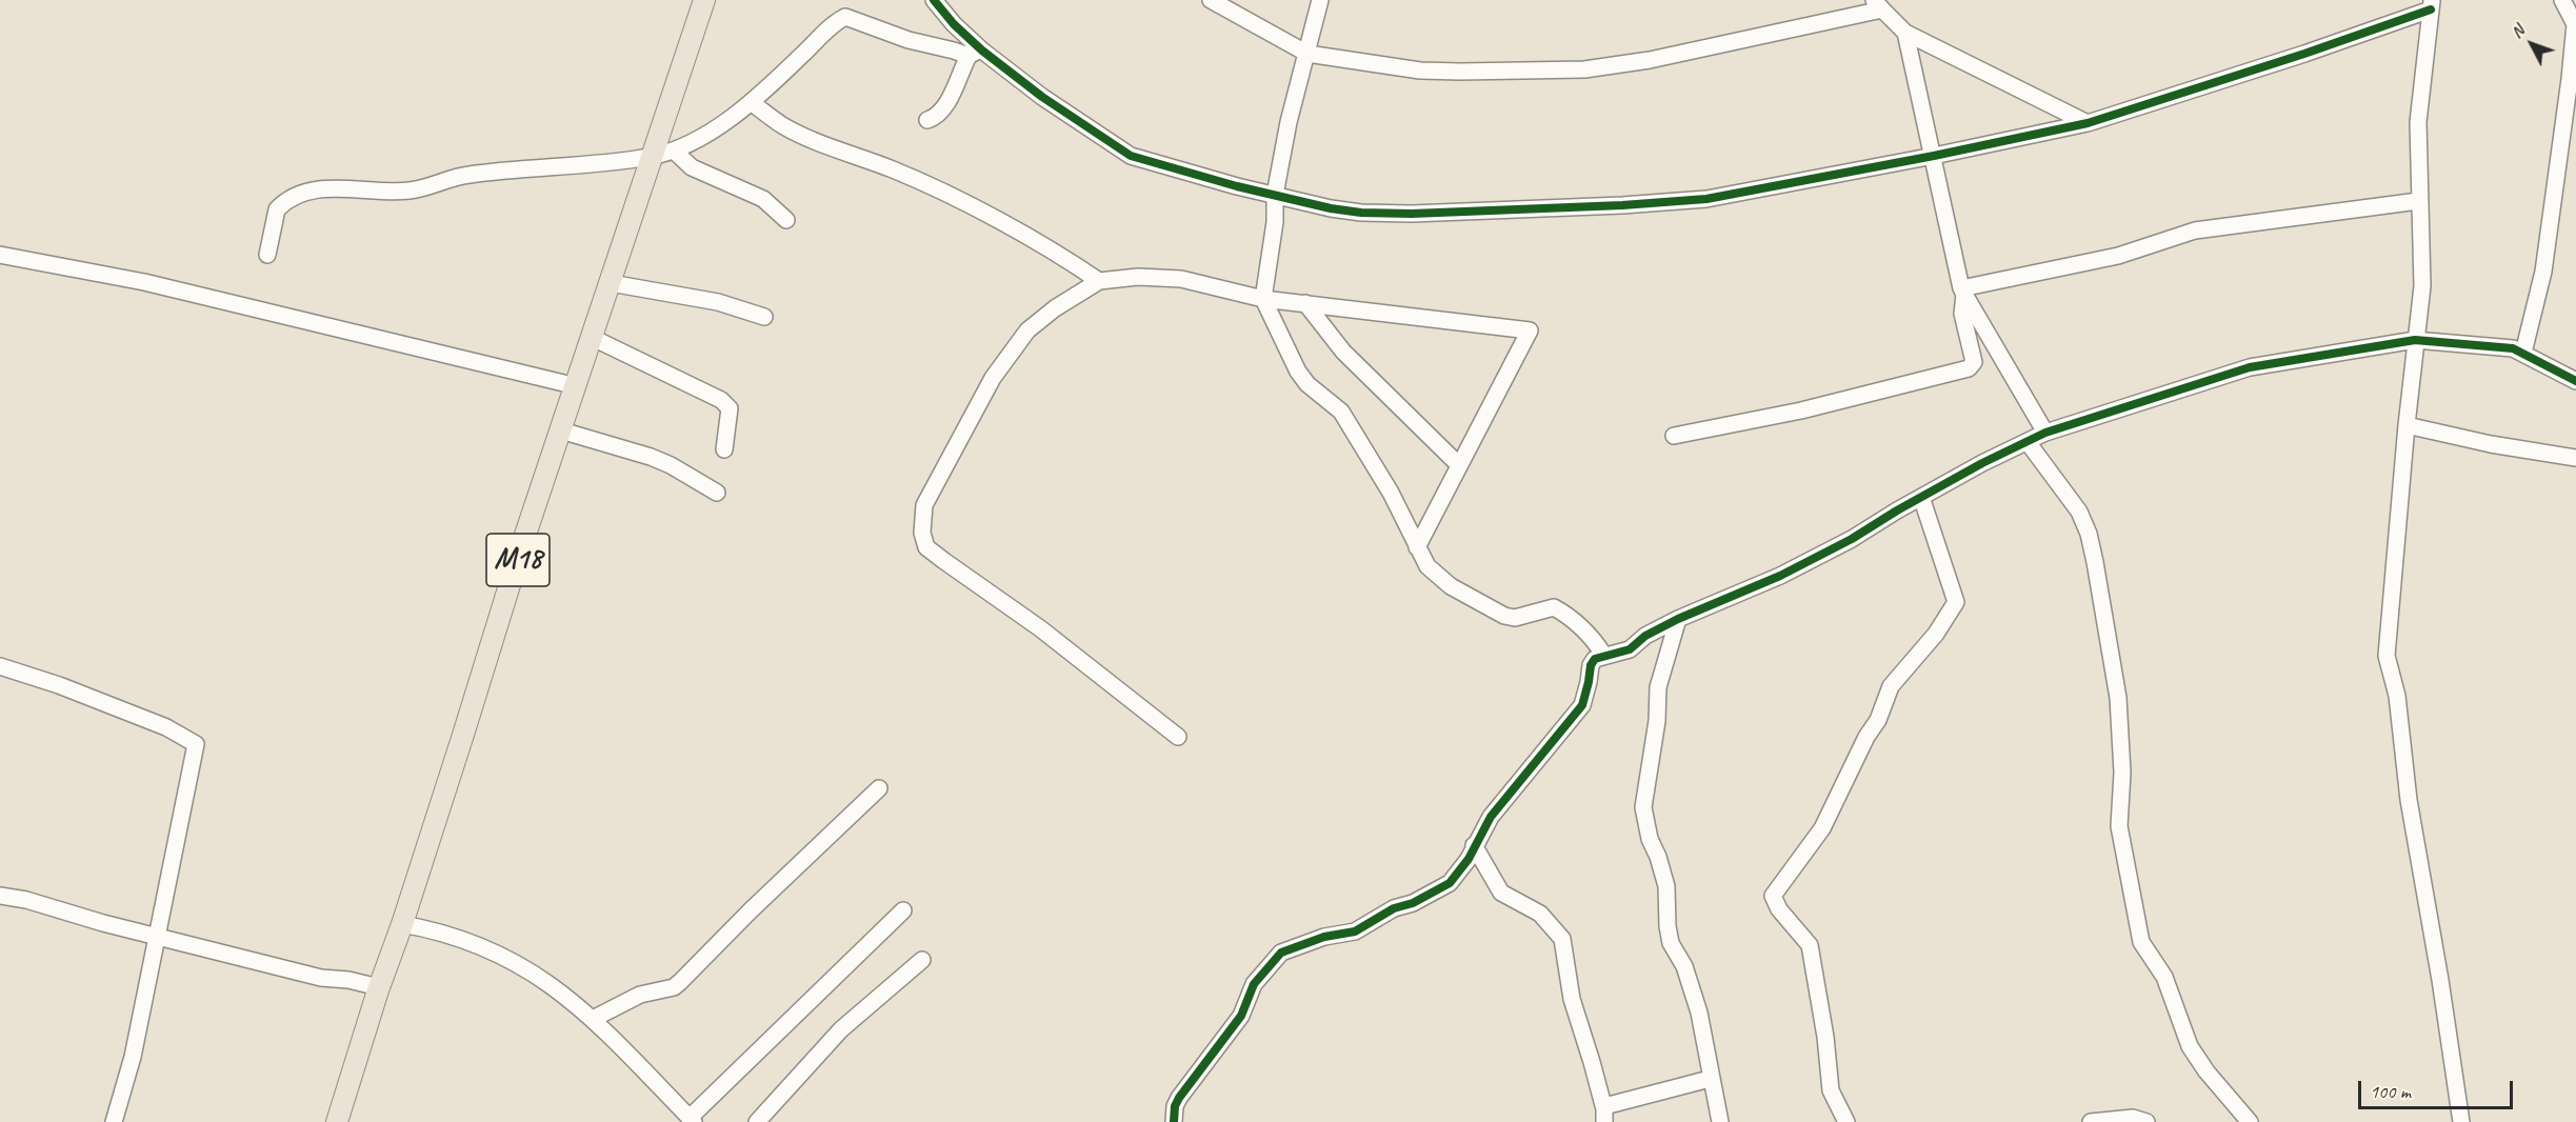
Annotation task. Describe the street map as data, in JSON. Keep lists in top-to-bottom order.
{
  "streets": {
    "main road": ["M18"]
  },
  "scale_bar": "100 m",
  "north": "top left"
}
